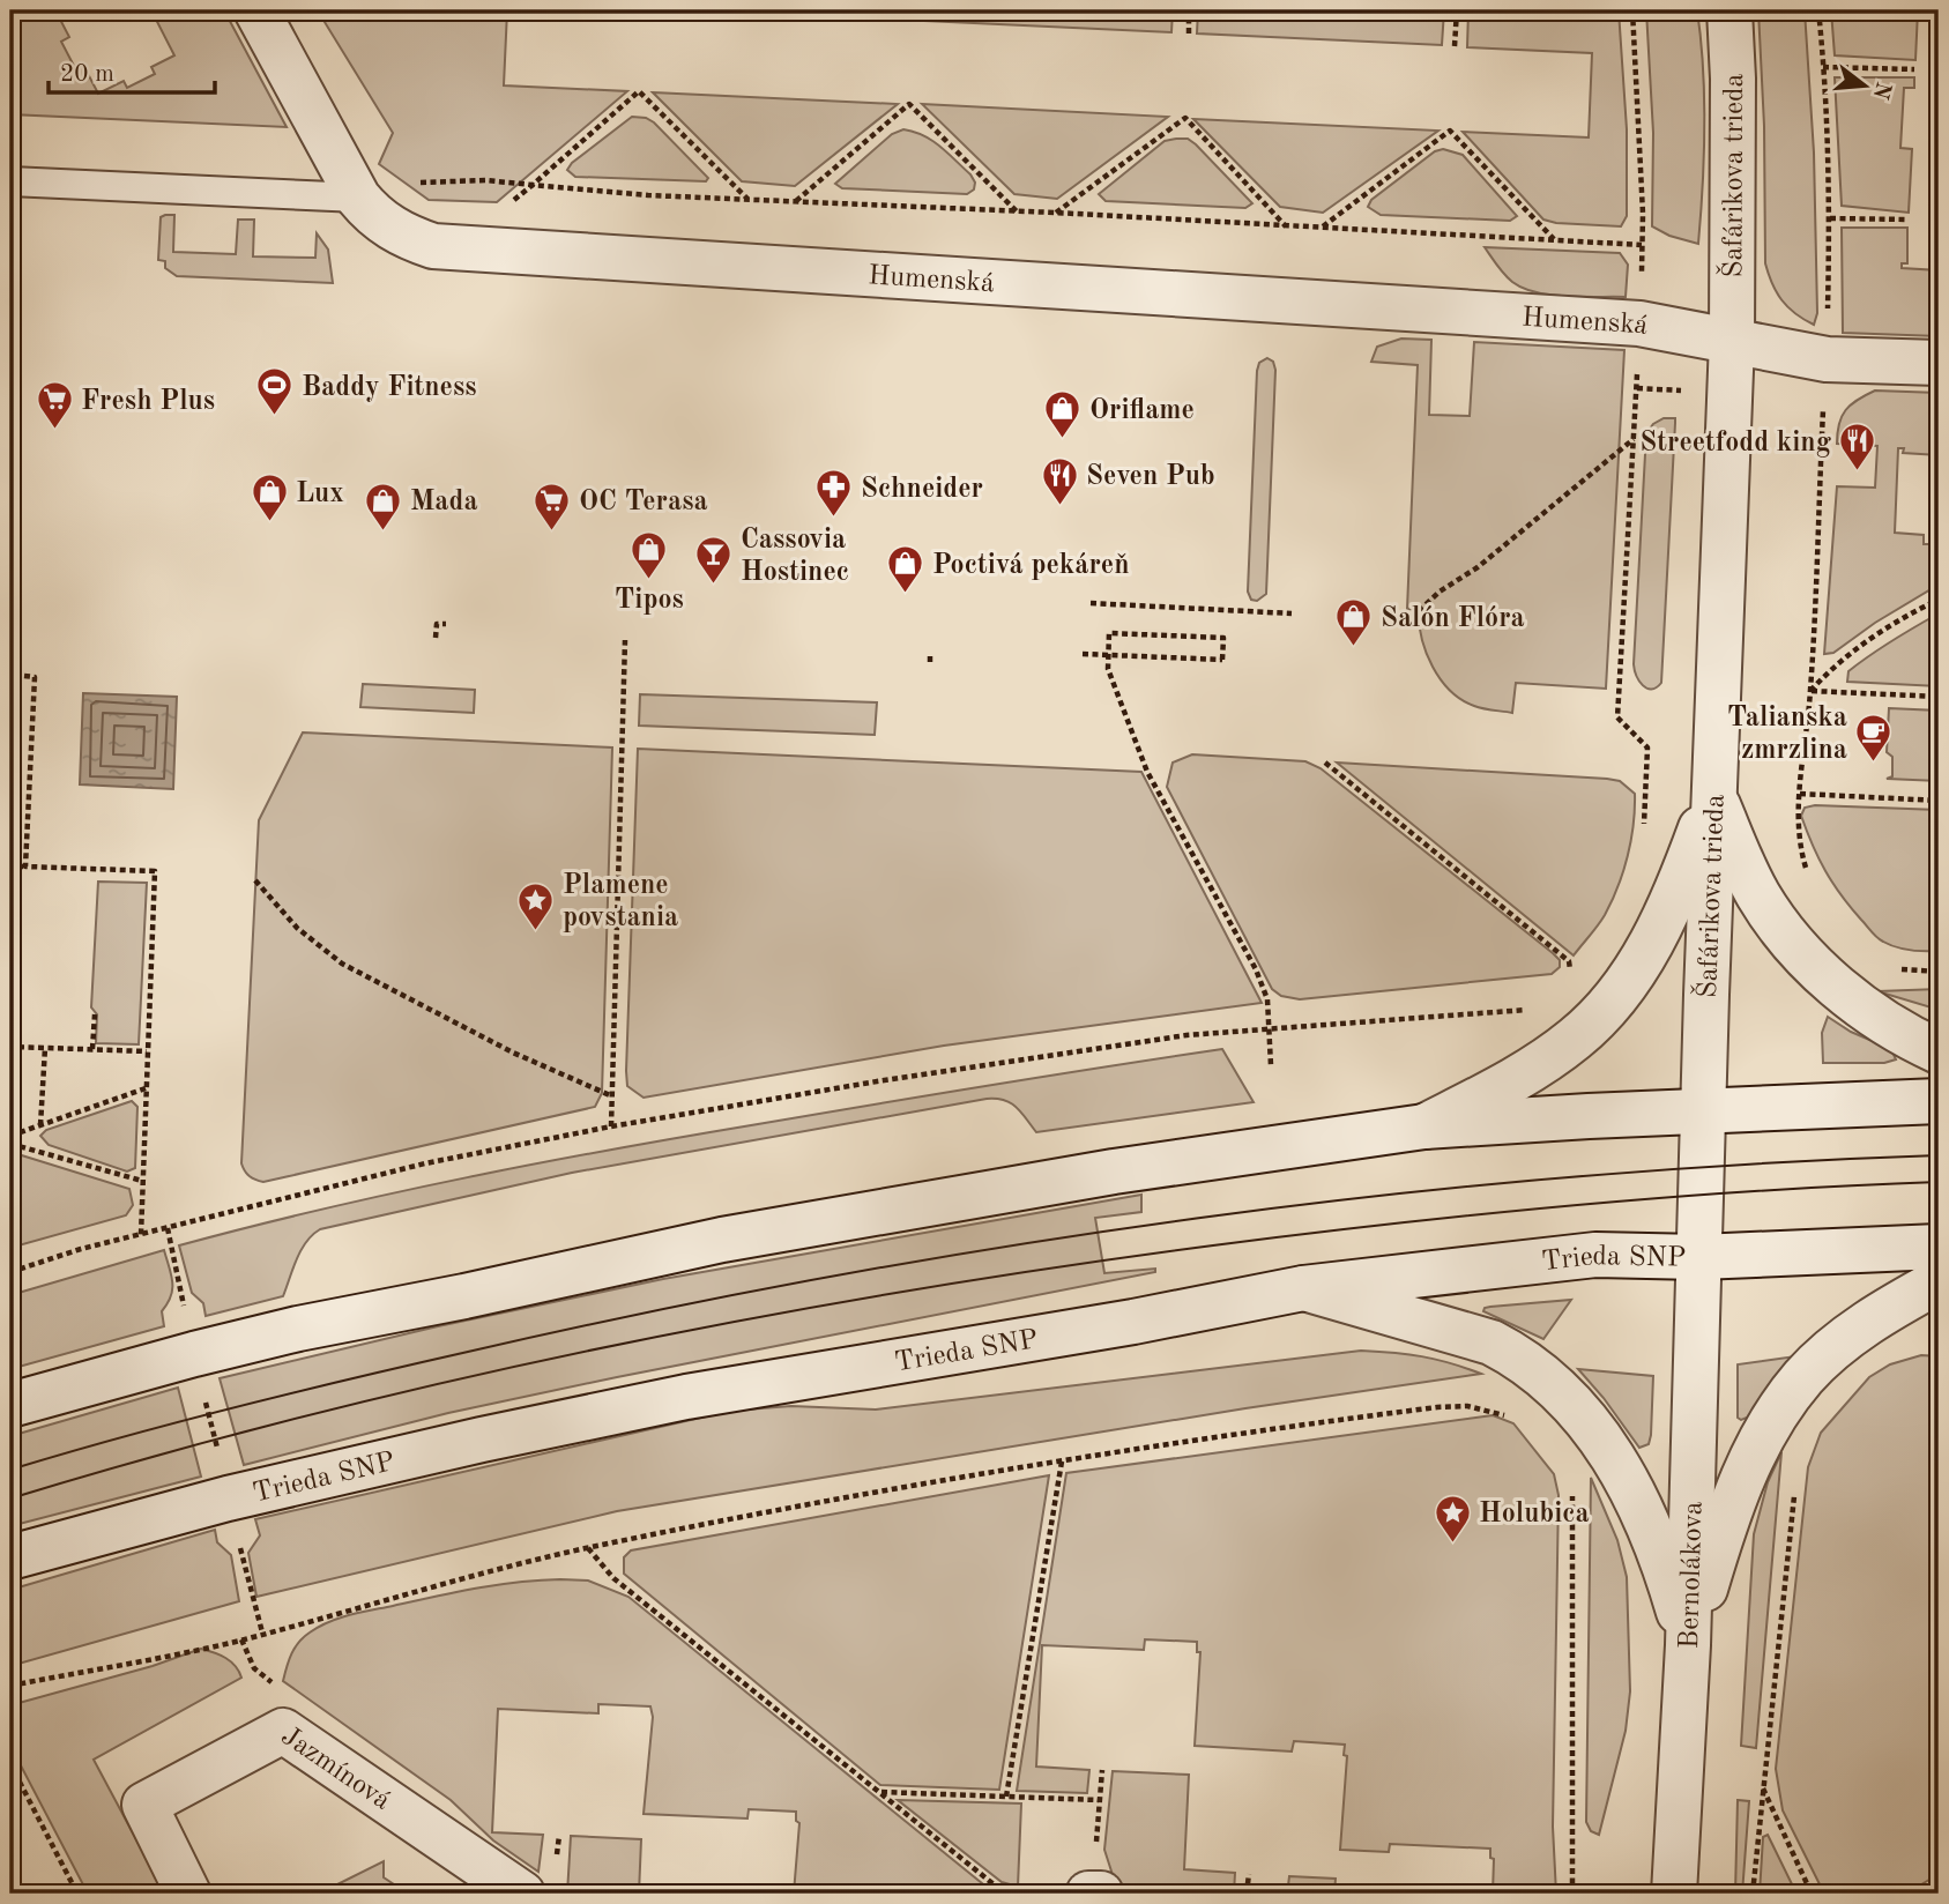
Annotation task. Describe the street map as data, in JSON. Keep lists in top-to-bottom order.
{
  "streets": {
    "street": [
      "Šafárikova trieda",
      "Humenská",
      "Trieda SNP",
      "Bernolákova",
      "Jazmínová"
    ]
  },
  "crossings": [
    ["Šafárikova trieda", "Humenská"],
    ["Šafárikova trieda", "Trieda SNP"],
    ["Šafárikova trieda", "Bernolákova"],
    ["Trieda SNP", "Bernolákova"]
  ],
  "places": {
    "sports": ["Baddy Fitness"],
    "supermarket": ["Fresh Plus", "OC Terasa"],
    "shop": [
      "Oriflame",
      "Lux",
      "Mada",
      "Tipos",
      "Poctivá pekáreň",
      "Salón Flóra"
    ],
    "restaurant": ["Streetfodd king", "Seven Pub"],
    "pharmacy": ["Schneider"],
    "bar": ["Cassovia Hostinec"],
    "cafe": ["Talianska zmrzlina"],
    "place": ["Plamene povstania", "Holubica"]
  },
  "scale_bar": "20 m",
  "north": "right"
}
